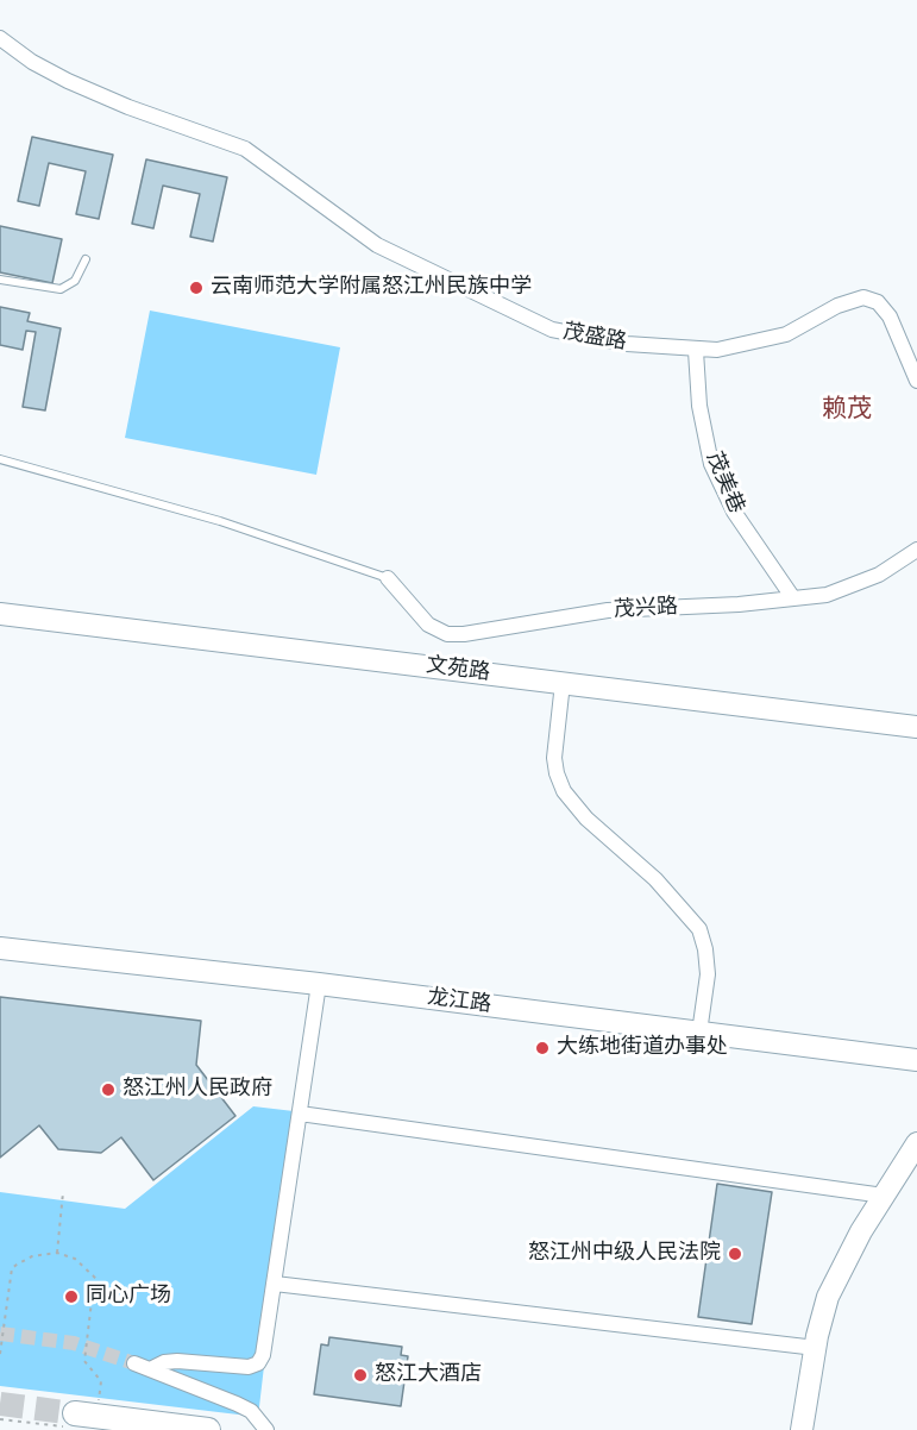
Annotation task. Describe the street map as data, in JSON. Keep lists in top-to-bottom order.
{
  "streets": {
    "street": [
      "茂盛路",
      "茂美巷",
      "茂兴路",
      "文苑路",
      "龙江路"
    ]
  },
  "crossings": [
    ["茂盛路", "茂美巷"],
    ["茂美巷", "茂兴路"]
  ],
  "districts": ["赖茂"],
  "places": [
    "云南师范大学附属怒江州民族中学",
    "大练地街道办事处",
    "怒江州人民政府",
    "怒江州中级人民法院",
    "同心广场",
    "怒江大酒店"
  ]
}
